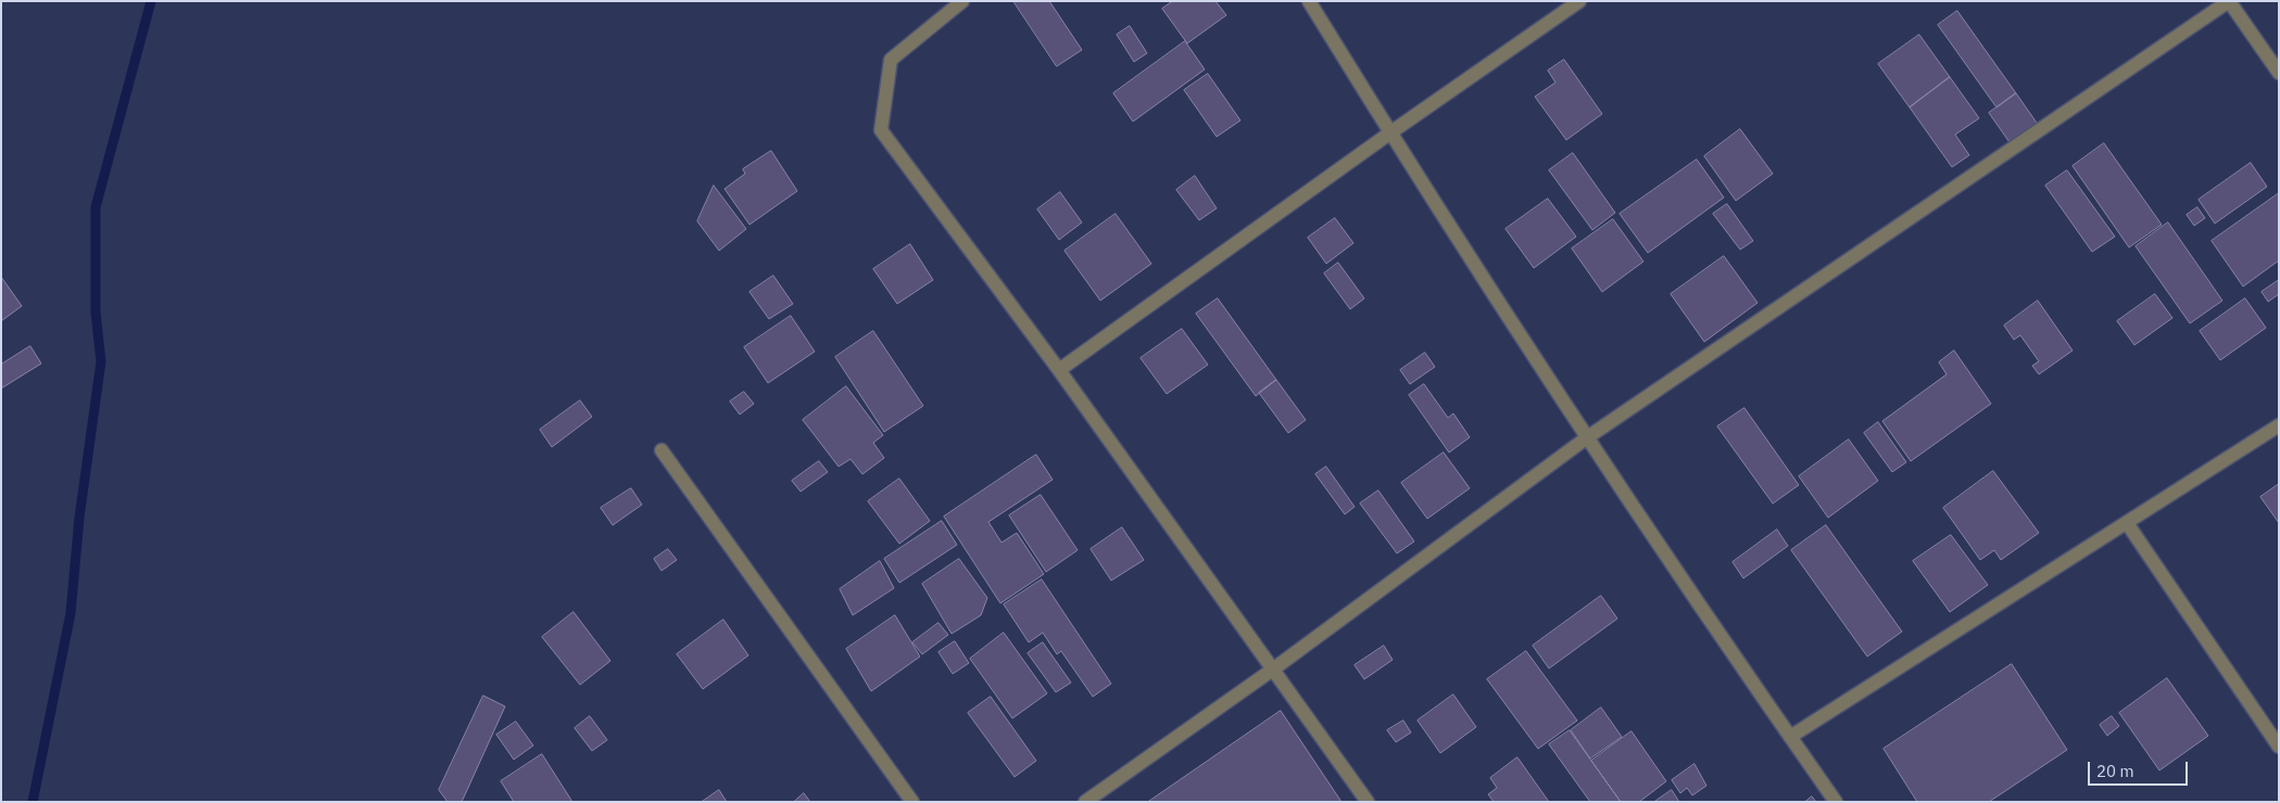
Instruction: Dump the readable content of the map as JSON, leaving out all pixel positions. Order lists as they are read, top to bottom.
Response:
{
  "scale_bar": "20 m"
}
